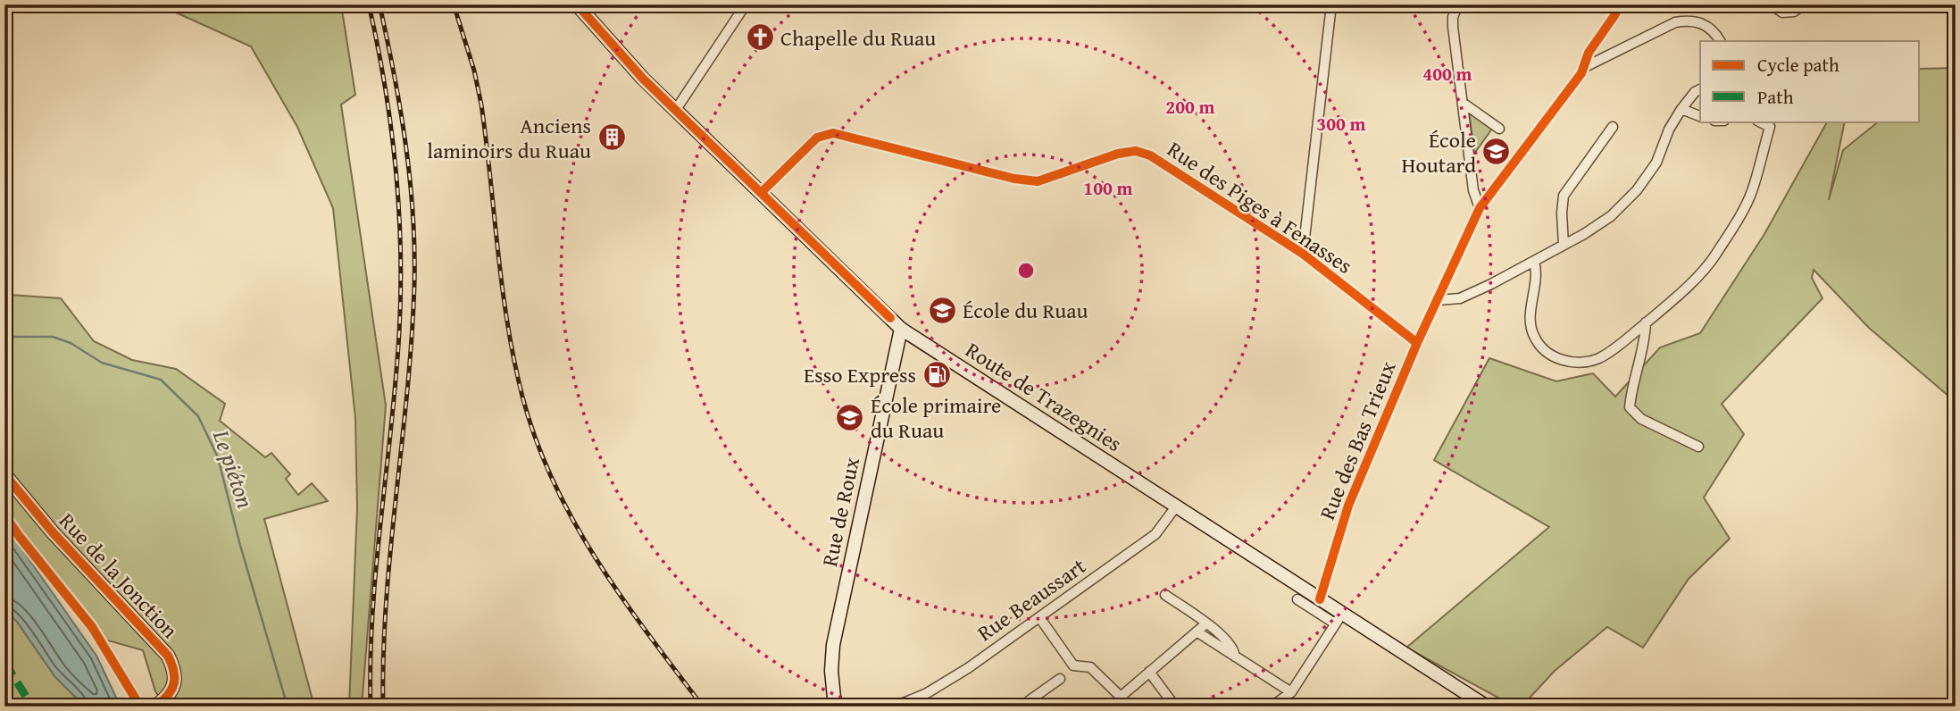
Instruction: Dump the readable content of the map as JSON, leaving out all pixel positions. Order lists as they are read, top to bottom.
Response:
{
  "streets": {
    "main road": ["Route de Trazegnies", "Rue de Roux", "Rue de la Jonction"],
    "street": ["Rue des Piges à Fenasses", "Rue des Bas Trieux", "Rue Beaussart"]
  },
  "crossings": [
    ["Rue des Piges à Fenasses", "Route de Trazegnies"],
    ["Rue des Piges à Fenasses", "Rue des Bas Trieux"],
    ["Route de Trazegnies", "Rue des Bas Trieux"],
    ["Route de Trazegnies", "Rue de Roux"],
    ["Route de Trazegnies", "Rue Beaussart"]
  ],
  "water": ["Le piéton"],
  "places": {
    "church": ["Chapelle du Ruau"],
    "building": ["Anciens laminoirs du Ruau"],
    "school or university": ["École Houtard", "École du Ruau", "École primaire du Ruau"],
    "fuel station": ["Esso Express"]
  },
  "legend": ["Cycle path", "Path"],
  "rings": [
    "400 m",
    "200 m",
    "300 m",
    "100 m"
  ]
}
